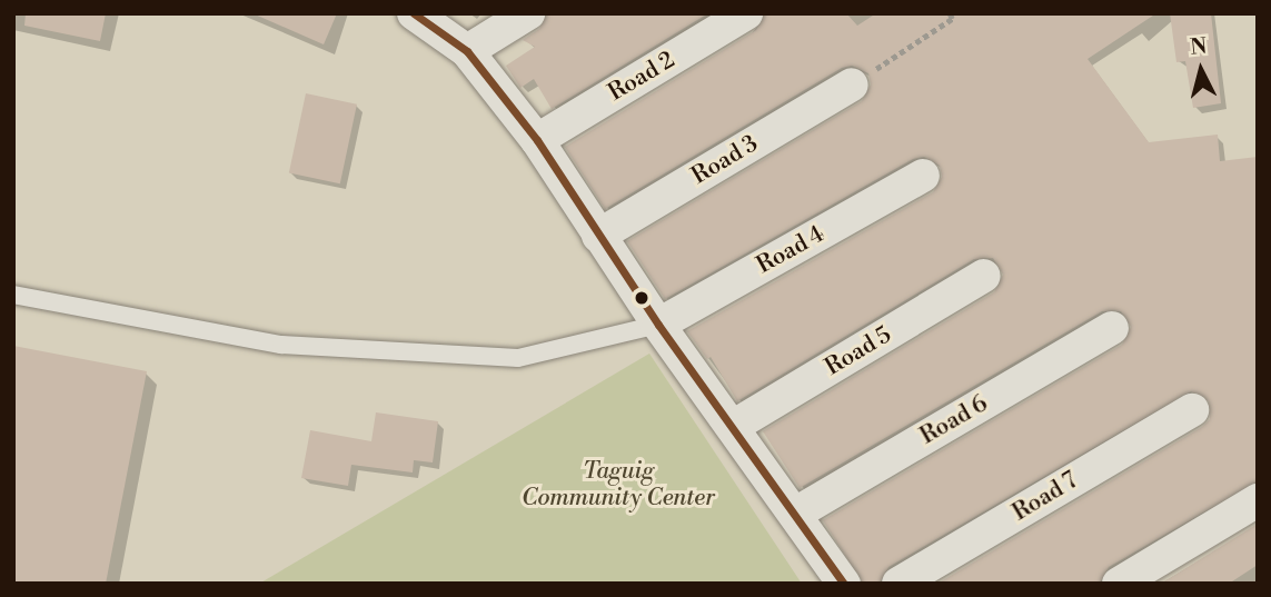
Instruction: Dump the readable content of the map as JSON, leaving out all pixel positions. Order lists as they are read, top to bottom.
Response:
{
  "streets": {
    "street": [
      "Road 2",
      "Road 3",
      "Road 4",
      "Road 5",
      "Road 6",
      "Road 7"
    ]
  },
  "parks": ["Taguig Community Center"],
  "north": "top"
}
